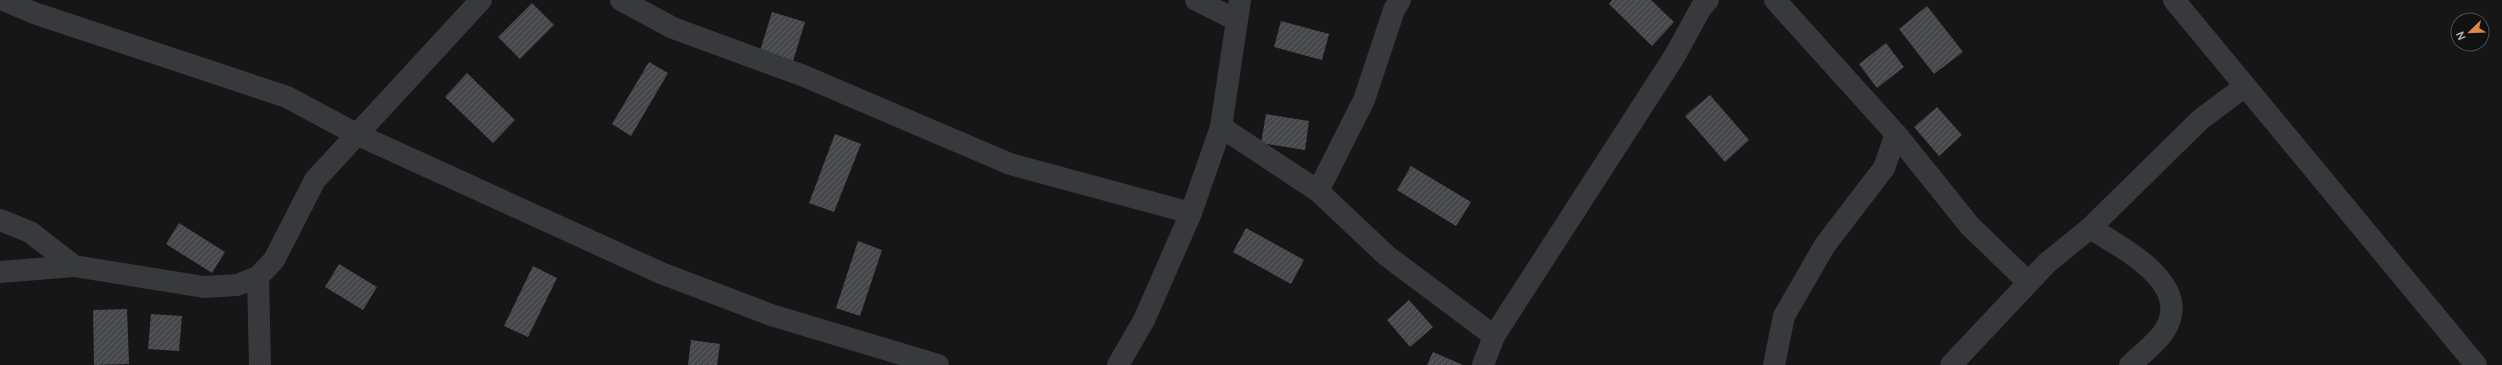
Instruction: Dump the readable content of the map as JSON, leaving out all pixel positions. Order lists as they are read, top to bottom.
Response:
{
  "north": "bottom left"
}
